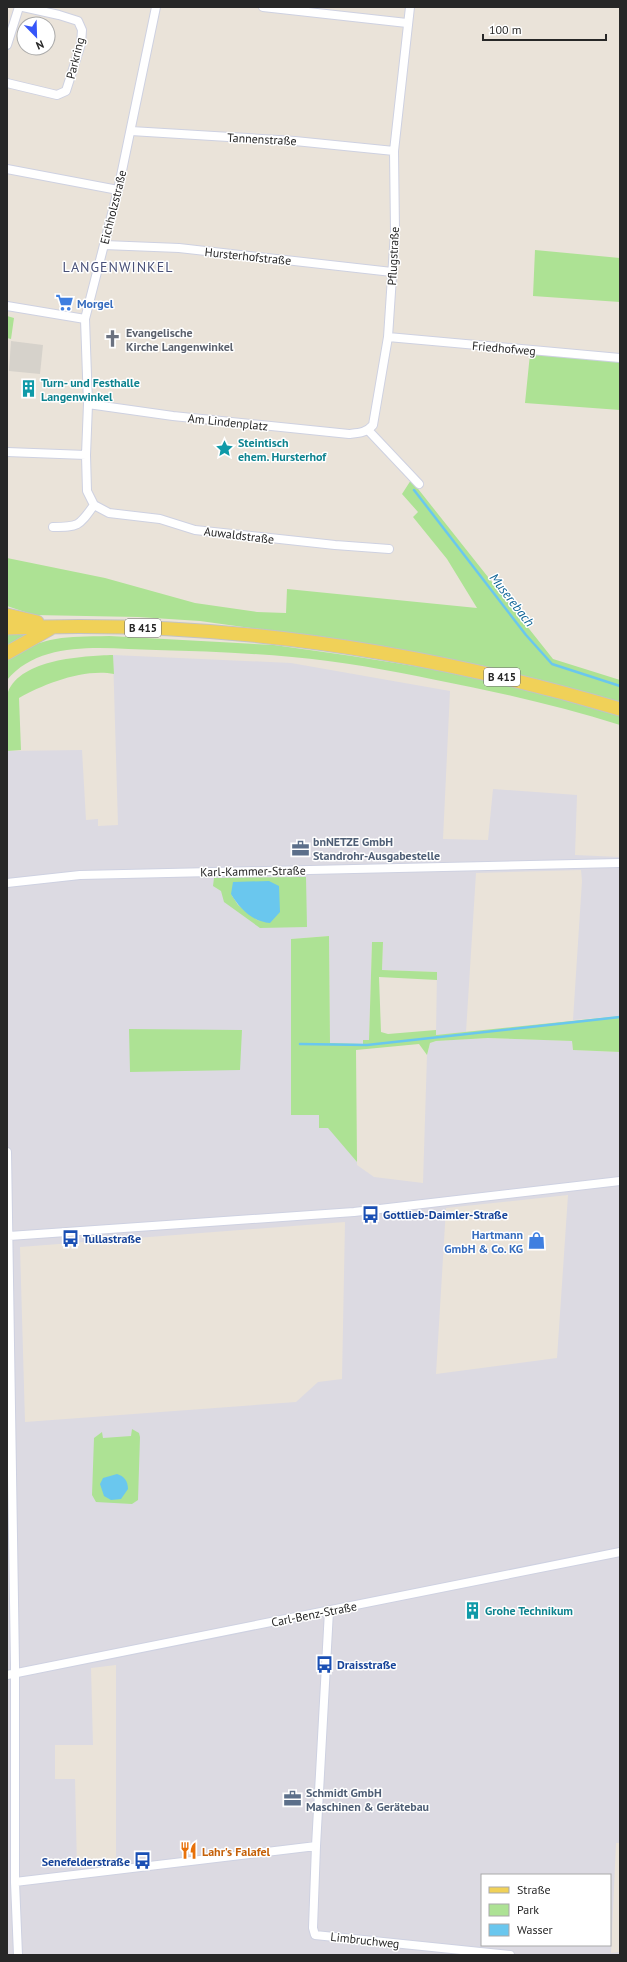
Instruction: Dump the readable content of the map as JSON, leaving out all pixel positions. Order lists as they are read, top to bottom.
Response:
{
  "streets": {
    "main road": ["B 415"],
    "street": [
      "Parkring",
      "Tannenstraße",
      "Eichholzstraße",
      "Hursterhofstraße",
      "Pflugstraße",
      "Friedhofweg",
      "Am Lindenplatz",
      "Auwaldstraße",
      "Karl-Kammer-Straße",
      "Carl-Benz-Straße",
      "Limbruchweg"
    ]
  },
  "crossings": [
    ["Tannenstraße", "Eichholzstraße"],
    ["Tannenstraße", "Pflugstraße"],
    ["Eichholzstraße", "Hursterhofstraße"],
    ["Eichholzstraße", "Am Lindenplatz"],
    ["Hursterhofstraße", "Pflugstraße"],
    ["Pflugstraße", "Friedhofweg"],
    ["Pflugstraße", "Am Lindenplatz"]
  ],
  "districts": ["LANGENWINKEL"],
  "water": ["Muserebach"],
  "places": {
    "supermarket": ["Morgel"],
    "church": ["Evangelische Kirche Langenwinkel"],
    "building": ["Turn- und Festhalle Langenwinkel", "Grohe Technikum"],
    "place": ["Steintisch ehem. Hursterhof"],
    "office": ["bnNETZE GmbH Standrohr-Ausgabestelle", "Schmidt GmbH Maschinen & Gerätebau"],
    "bus stop": [
      "Gottlieb-Daimler-Straße",
      "Tullastraße",
      "Draisstraße",
      "Senefelderstraße"
    ],
    "shop": ["Hartmann GmbH & Co. KG"],
    "restaurant": ["Lahr's Falafel"]
  },
  "legend": ["Straße", "Park", "Wasser"],
  "scale_bar": "100 m",
  "north": "bottom right"
}
